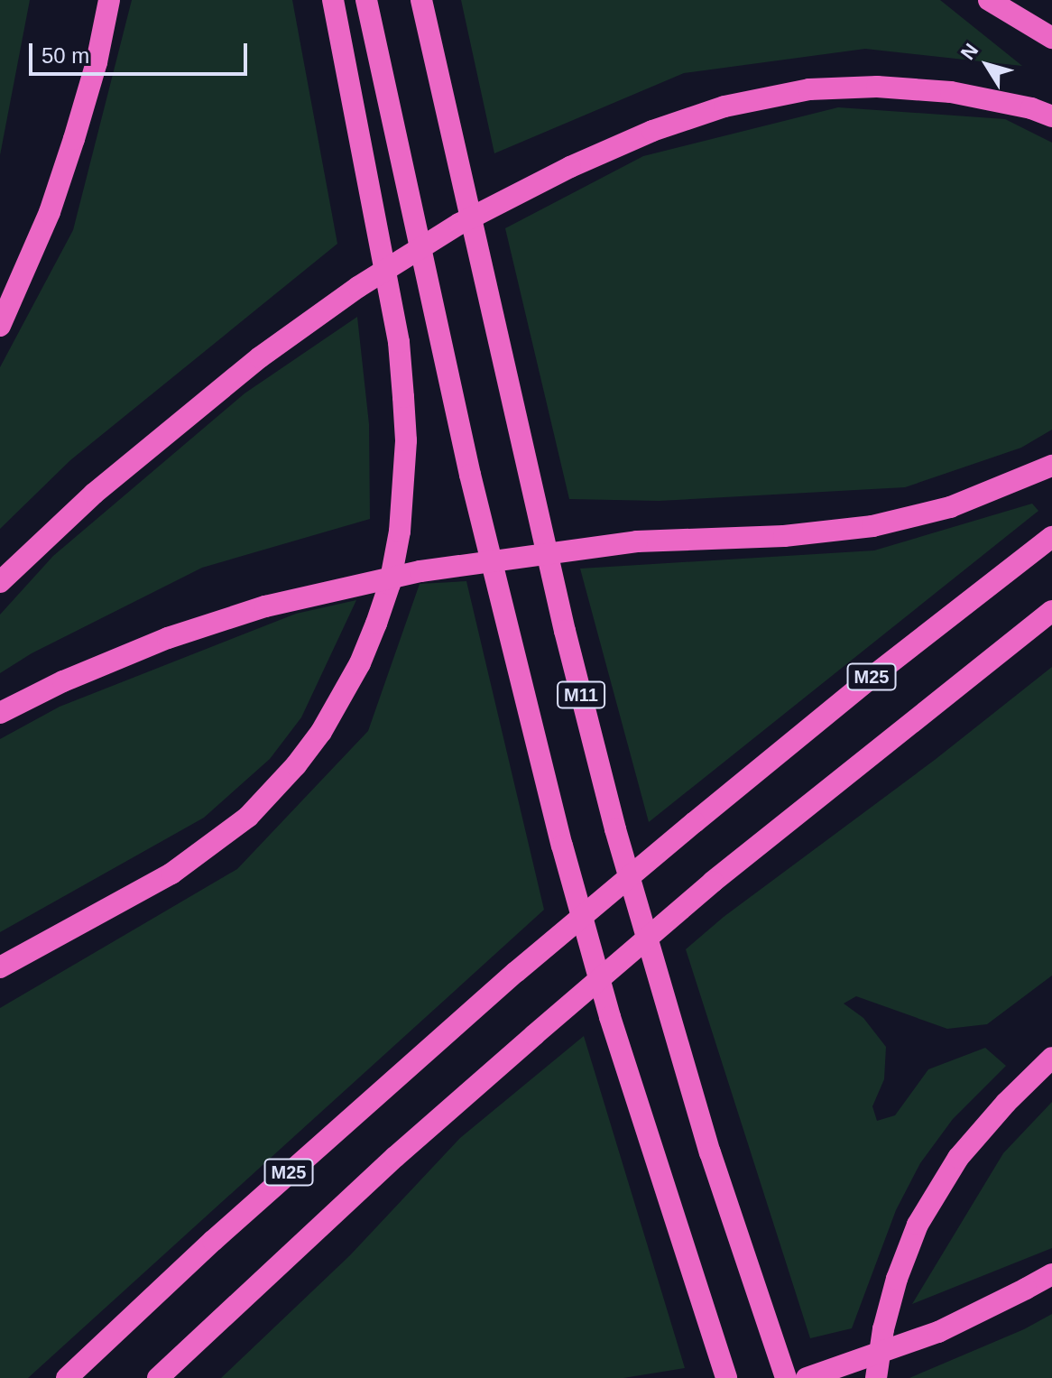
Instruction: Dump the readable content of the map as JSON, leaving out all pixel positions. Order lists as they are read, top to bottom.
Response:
{
  "streets": {
    "highway": ["M25", "M11"]
  },
  "scale_bar": "50 m",
  "north": "top left"
}
